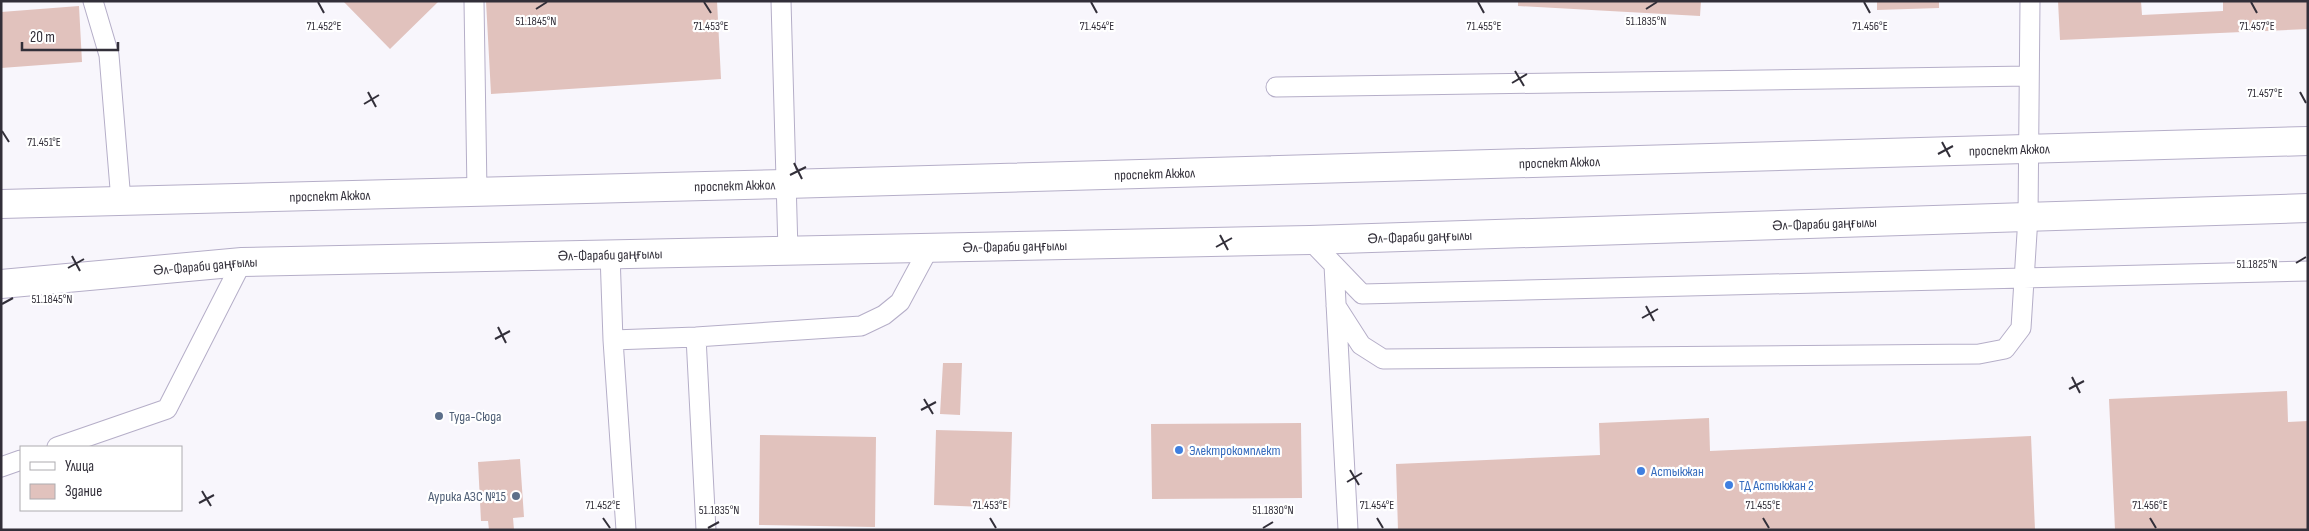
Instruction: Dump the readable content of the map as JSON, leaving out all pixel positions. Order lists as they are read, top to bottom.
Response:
{
  "streets": {
    "main road": ["проспект Акжол", "Әл-Фараби даңғылы"]
  },
  "places": [
    "Туда-Сюда",
    "Электрокомплект",
    "Астыкжан",
    "ТД Астыкжан 2",
    "Аурика АЗС №15"
  ],
  "legend": ["Улица", "Здание"],
  "scale_bar": "20 m",
  "coordinates": [
    "51.1845°N",
    "51.1835°N",
    "71.452°E",
    "71.453°E",
    "71.454°E",
    "71.455°E",
    "71.456°E",
    "71.457°E",
    "71.451°E",
    "51.1825°N",
    "51.1830°N"
  ]
}
